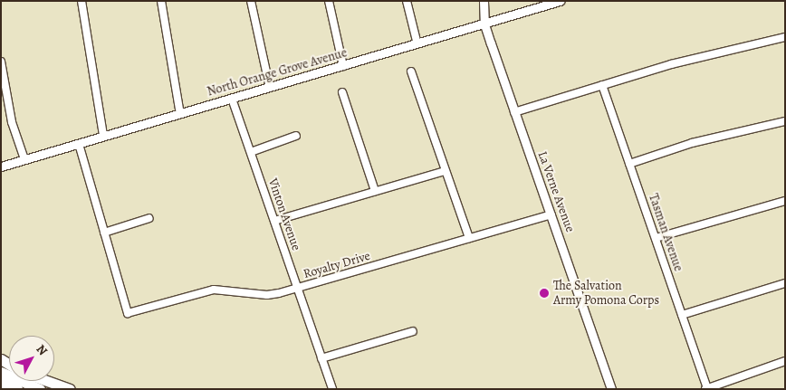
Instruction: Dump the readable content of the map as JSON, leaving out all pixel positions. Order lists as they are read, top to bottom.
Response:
{
  "streets": {
    "main road": ["North Orange Grove Avenue", "La Verne Avenue"],
    "street": ["Vinton Avenue", "Tasman Avenue", "Royalty Drive"]
  },
  "crossings": [
    ["North Orange Grove Avenue", "La Verne Avenue"],
    ["North Orange Grove Avenue", "Vinton Avenue"],
    ["La Verne Avenue", "Royalty Drive"],
    ["Vinton Avenue", "Royalty Drive"]
  ],
  "places": ["The Salvation Army Pomona Corps"],
  "north": "top right"
}
